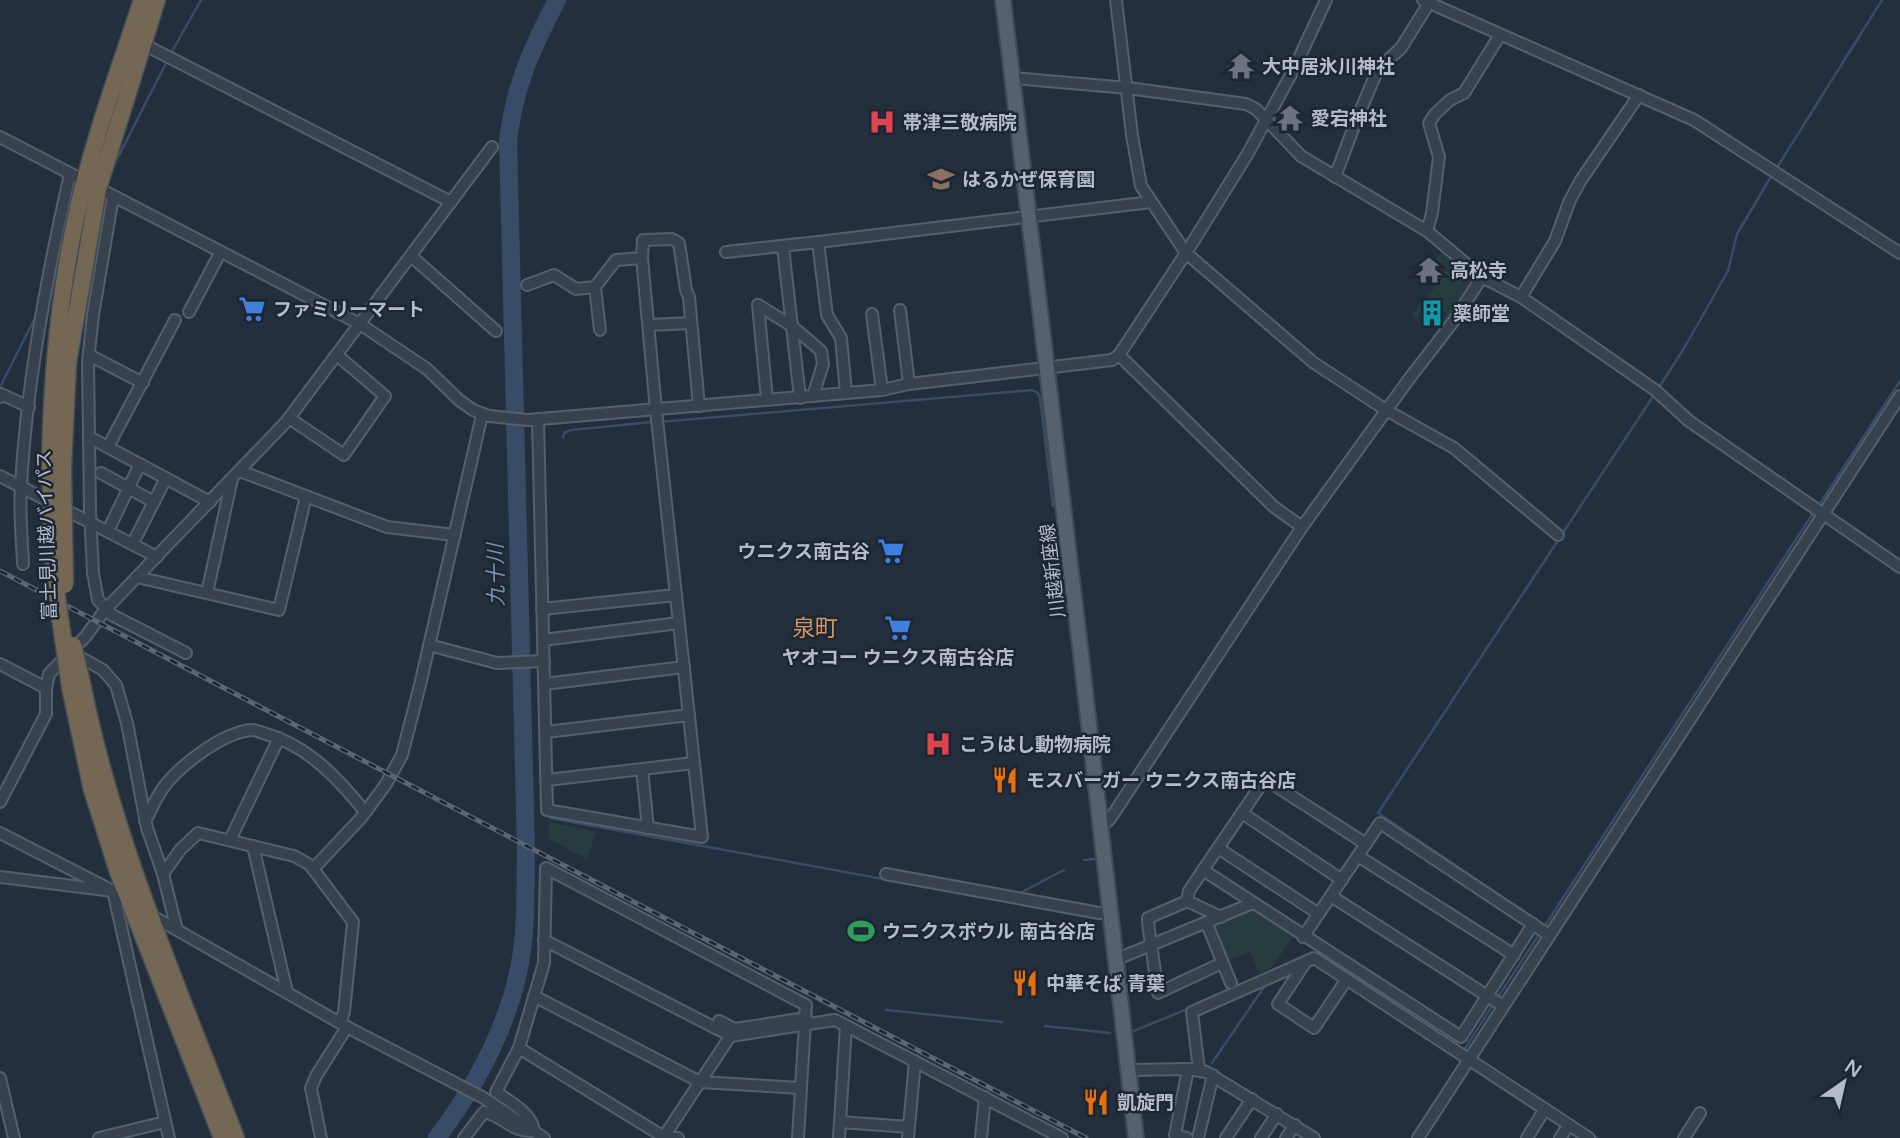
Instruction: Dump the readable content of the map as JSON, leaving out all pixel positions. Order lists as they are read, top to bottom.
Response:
{
  "streets": {
    "highway": ["富士見川越バイパス"],
    "main road": ["川越新座線"]
  },
  "districts": ["泉町"],
  "water": ["九十川"],
  "places": {
    "temple": ["大中居氷川神社", "愛宕神社", "高松寺"],
    "hospital": ["帯津三敬病院", "こうはし動物病院"],
    "school or university": ["はるかぜ保育園"],
    "supermarket": ["ファミリーマート", "ウニクス南古谷", "ヤオコー ウニクス南古谷店"],
    "building": ["薬師堂"],
    "restaurant": ["モスバーガー ウニクス南古谷店", "中華そば 青葉", "凱旋門"],
    "sports": ["ウニクスボウル 南古谷店"]
  },
  "north": "top right"
}
